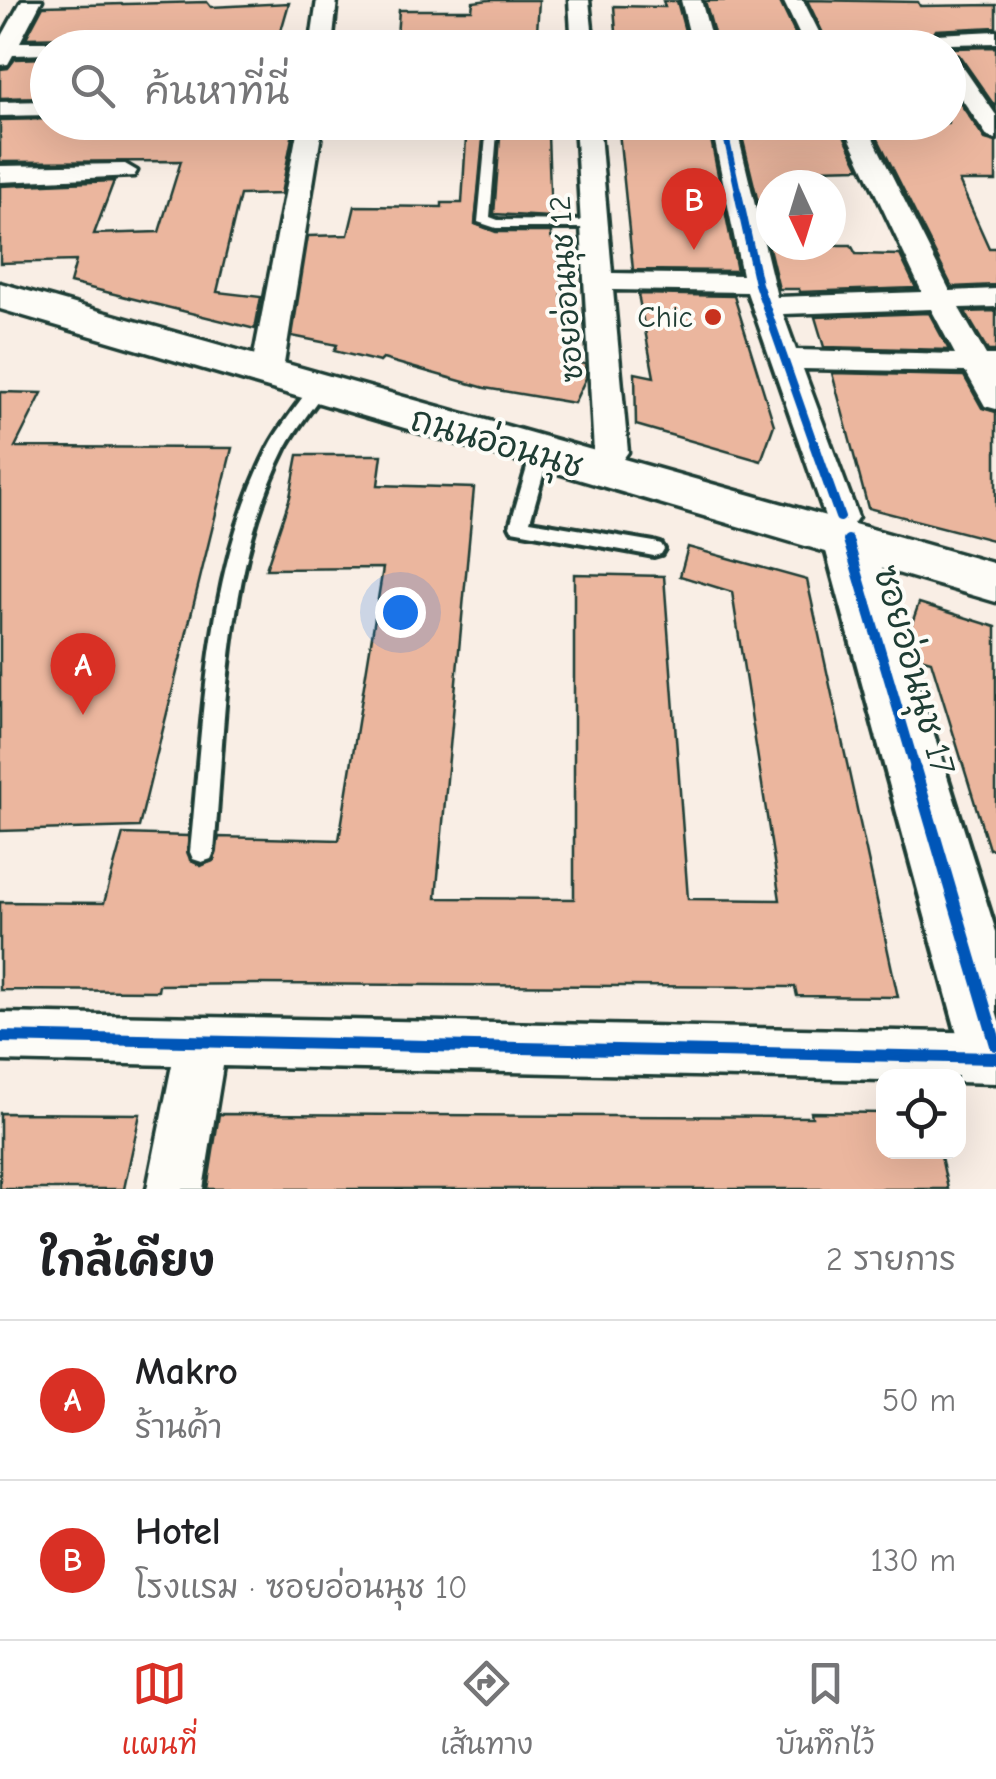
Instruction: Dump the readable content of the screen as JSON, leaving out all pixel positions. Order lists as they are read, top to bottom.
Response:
{
  "streets": {
    "main road": ["ถนนอ่อนนุช"],
    "street": ["ซอยอ่อนนุช 12", "ซอยอ่อนนุช 17"]
  },
  "crossings": [
    ["ซอยอ่อนนุช 12", "ถนนอ่อนนุช"],
    ["ถนนอ่อนนุช", "ซอยอ่อนนุช 17"]
  ],
  "places": ["Chic"],
  "north": "bottom",
  "page": {
    "search": "ค้นหาที่นี่",
    "pins": ["B", "A"],
    "heading": ["ใกล้เคียง", "2 รายการ"],
    "list": [
      {
        "mark": "A",
        "name": "Makro",
        "note": "ร้านค้า",
        "value": "50 m"
      },
      {
        "mark": "B",
        "name": "Hotel",
        "note": "โรงแรม · ซอยอ่อนนุช 10",
        "value": "130 m"
      }
    ],
    "nav": ["แผนที่", "เส้นทาง", "บันทึกไว้"]
  }
}
